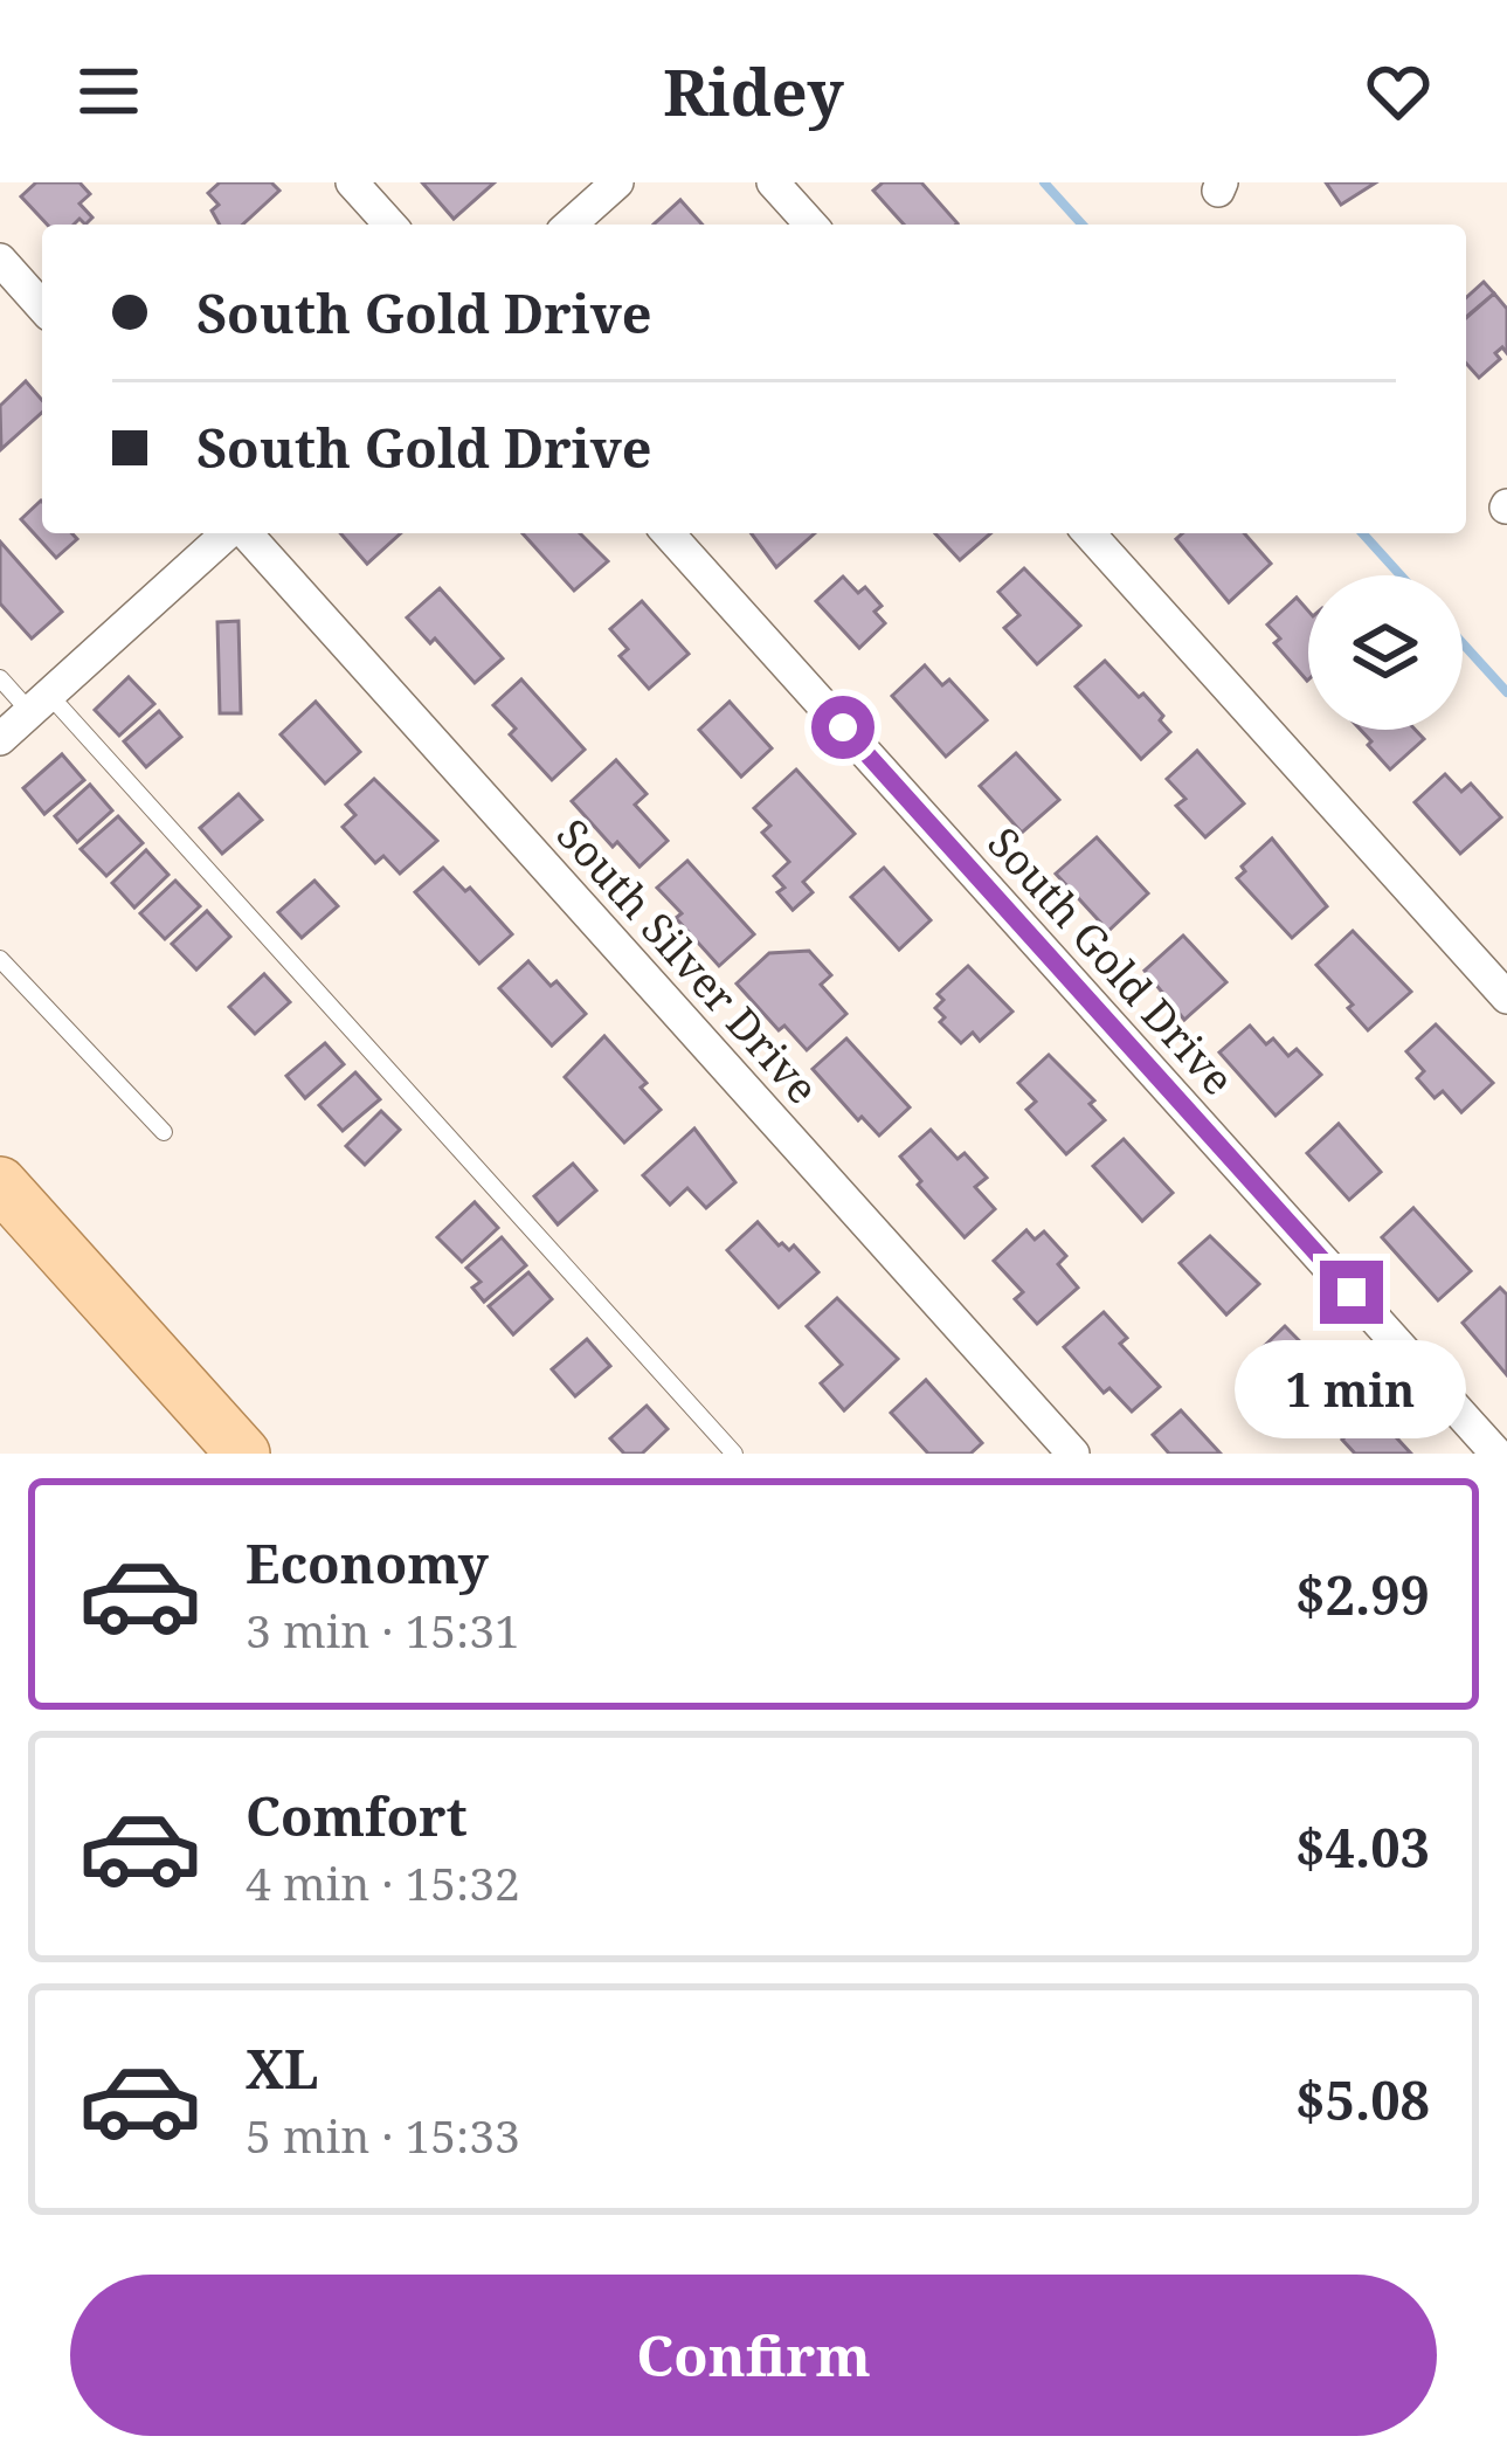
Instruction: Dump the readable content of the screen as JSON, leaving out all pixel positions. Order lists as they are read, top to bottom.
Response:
{
  "streets": {
    "street": ["South Silver Drive", "South Gold Drive"]
  },
  "page": {
    "header": "Ridey",
    "banner": ["South Gold Drive", "South Gold Drive"],
    "bubble": "1 min",
    "list": [
      {
        "name": "Economy",
        "note": "3 min · 15:31",
        "value": "$2.99"
      },
      {
        "name": "Comfort",
        "note": "4 min · 15:32",
        "value": "$4.03"
      },
      {
        "name": "XL",
        "note": "5 min · 15:33",
        "value": "$5.08"
      }
    ],
    "buttons": "Confirm"
  }
}
